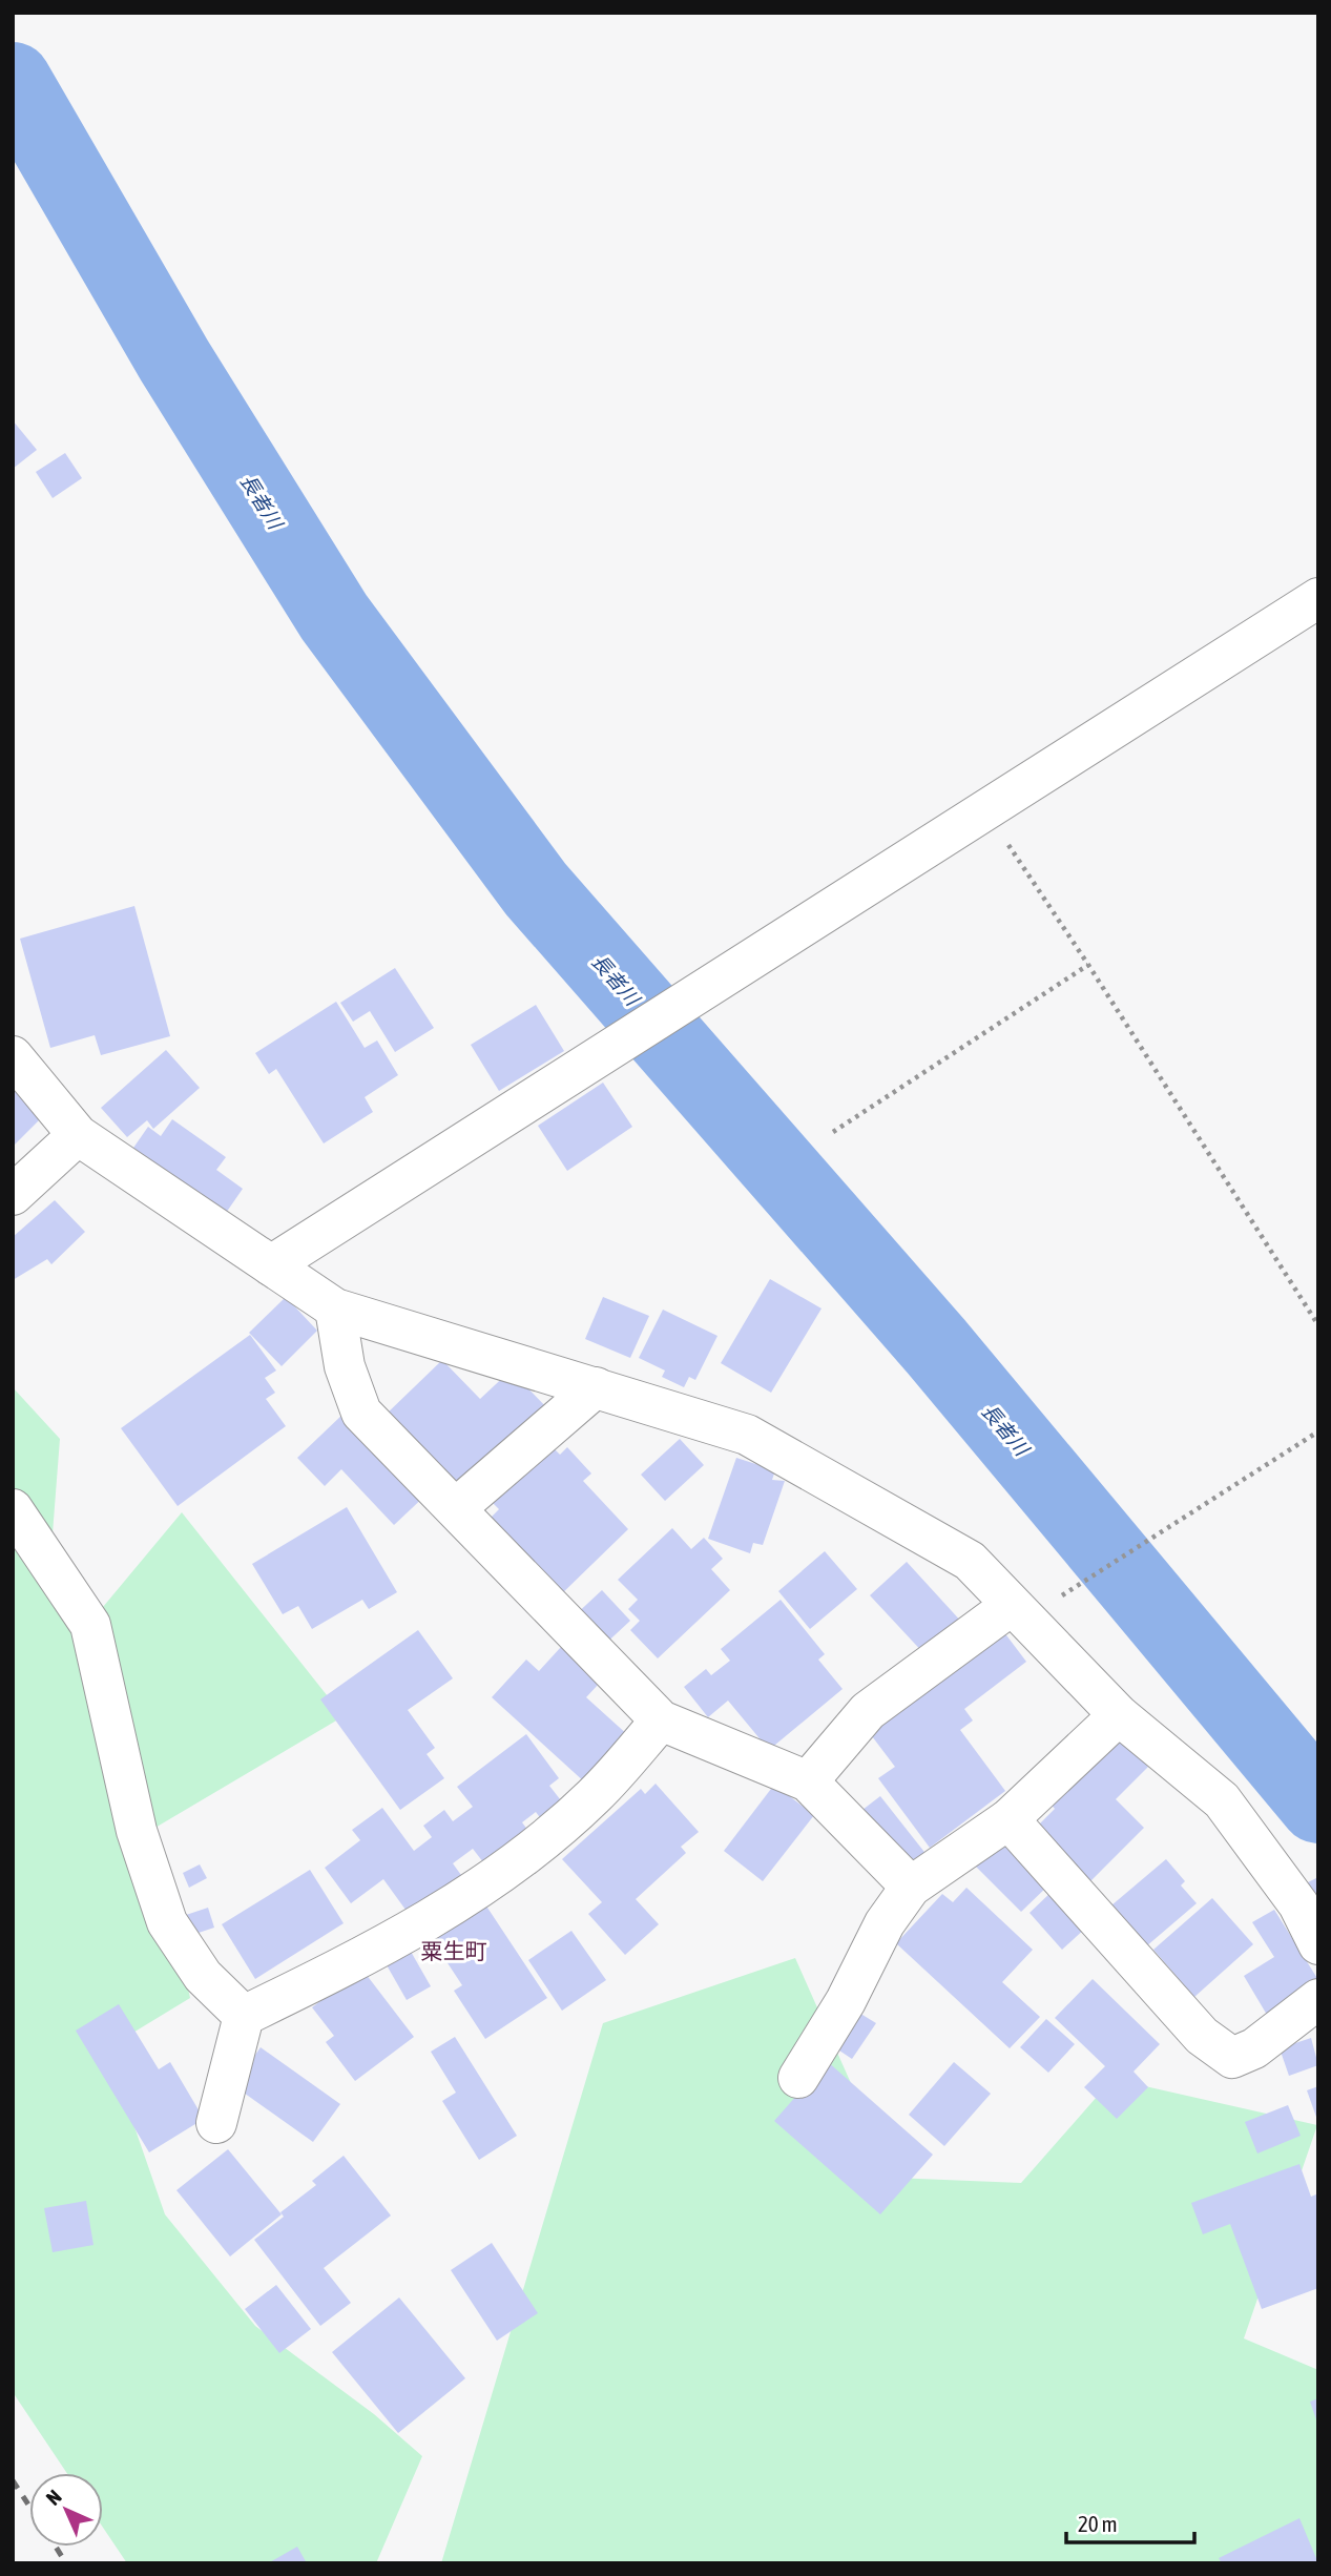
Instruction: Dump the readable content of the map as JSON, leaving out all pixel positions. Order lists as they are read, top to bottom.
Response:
{
  "districts": ["粟生町"],
  "water": ["長者川"],
  "scale_bar": "20 m",
  "north": "top left"
}
